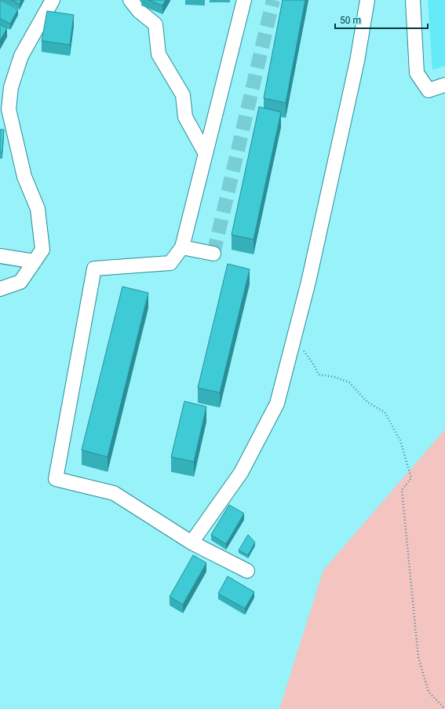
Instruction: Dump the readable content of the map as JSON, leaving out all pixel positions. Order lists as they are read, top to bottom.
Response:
{
  "scale_bar": "50 m"
}
